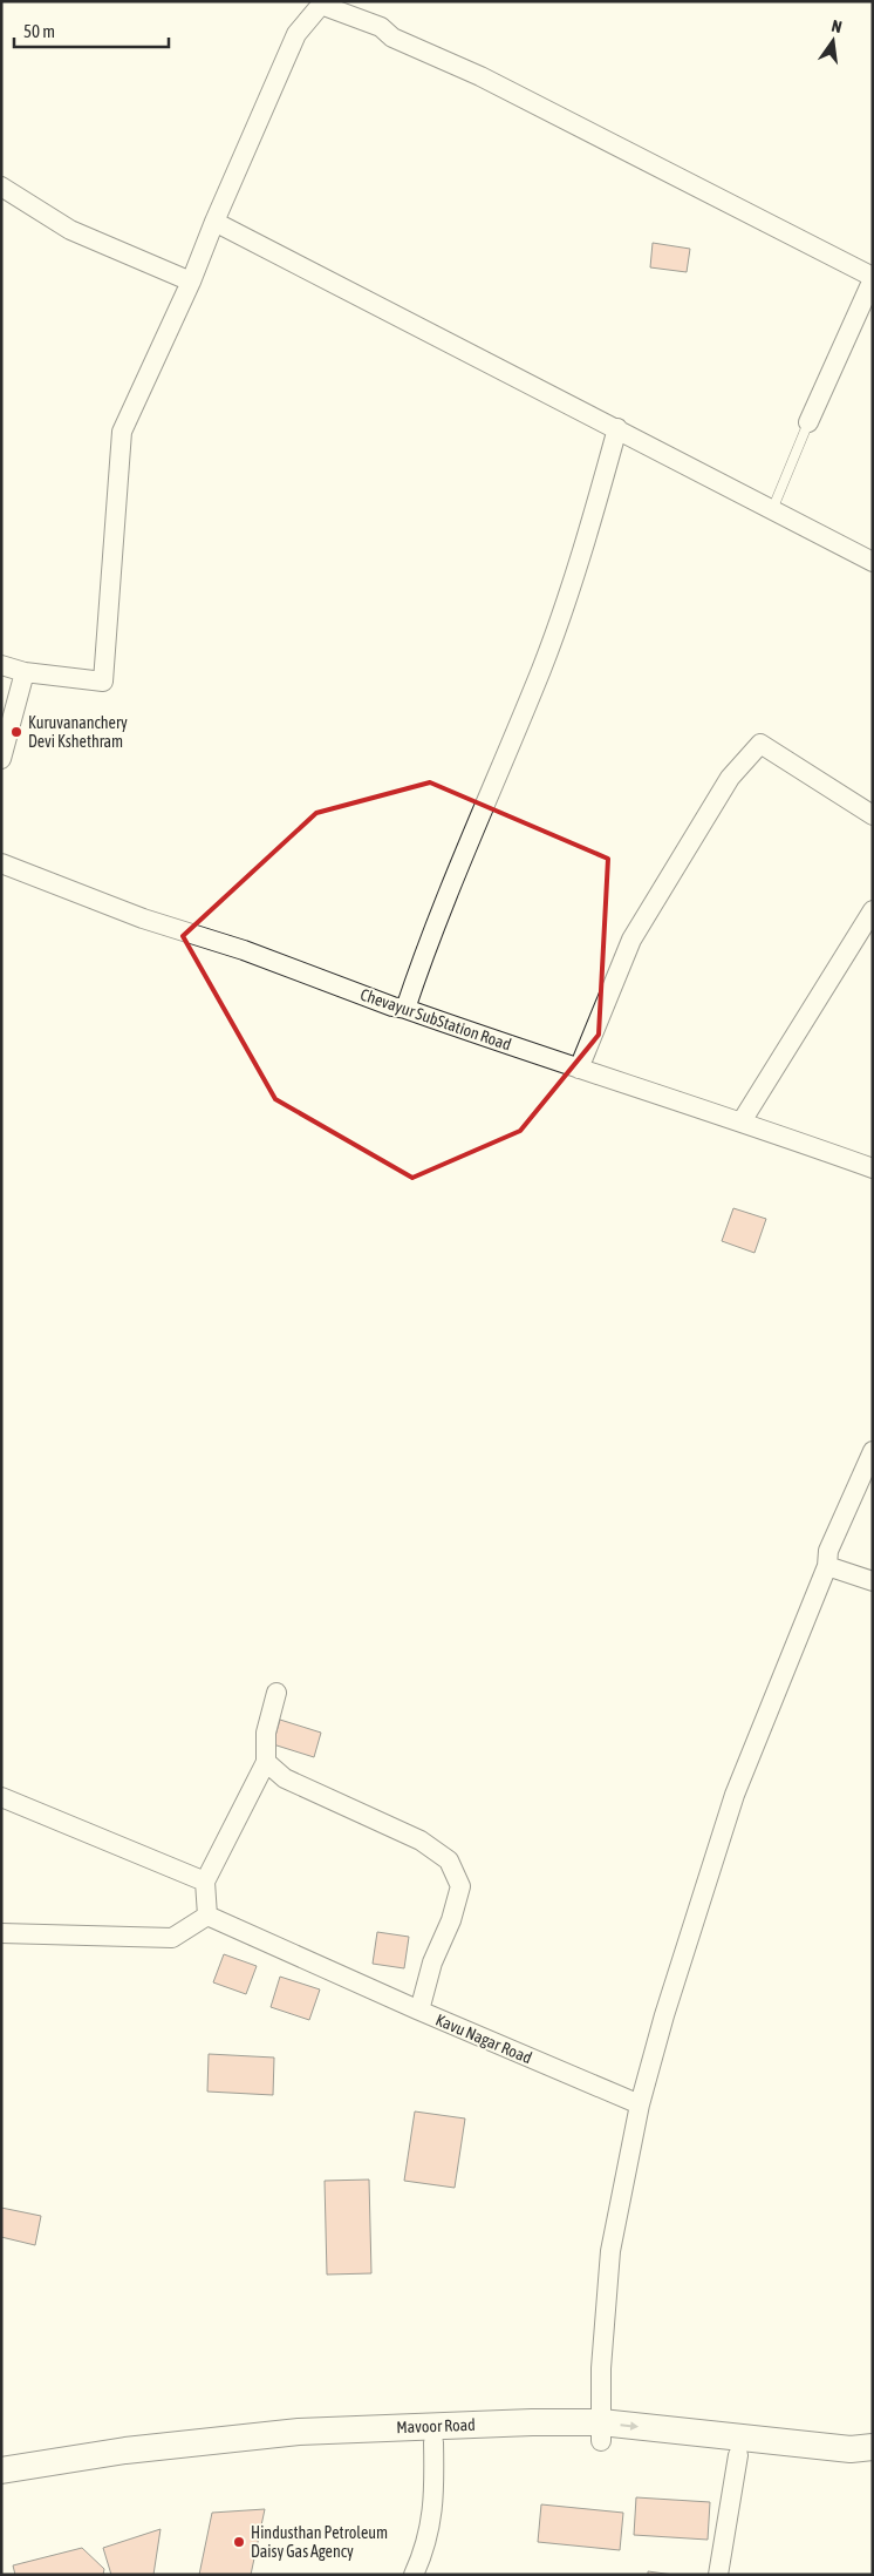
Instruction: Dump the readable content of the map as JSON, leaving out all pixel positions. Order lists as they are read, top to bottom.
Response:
{
  "streets": {
    "main road": ["Mavoor Road"],
    "street": ["Chevayur SubStation Road", "Kavu Nagar Road"]
  },
  "places": ["Kuruvananchery Devi Kshethram", "Hindusthan Petroleum Daisy Gas Agency"],
  "scale_bar": "50 m",
  "north": "top"
}
